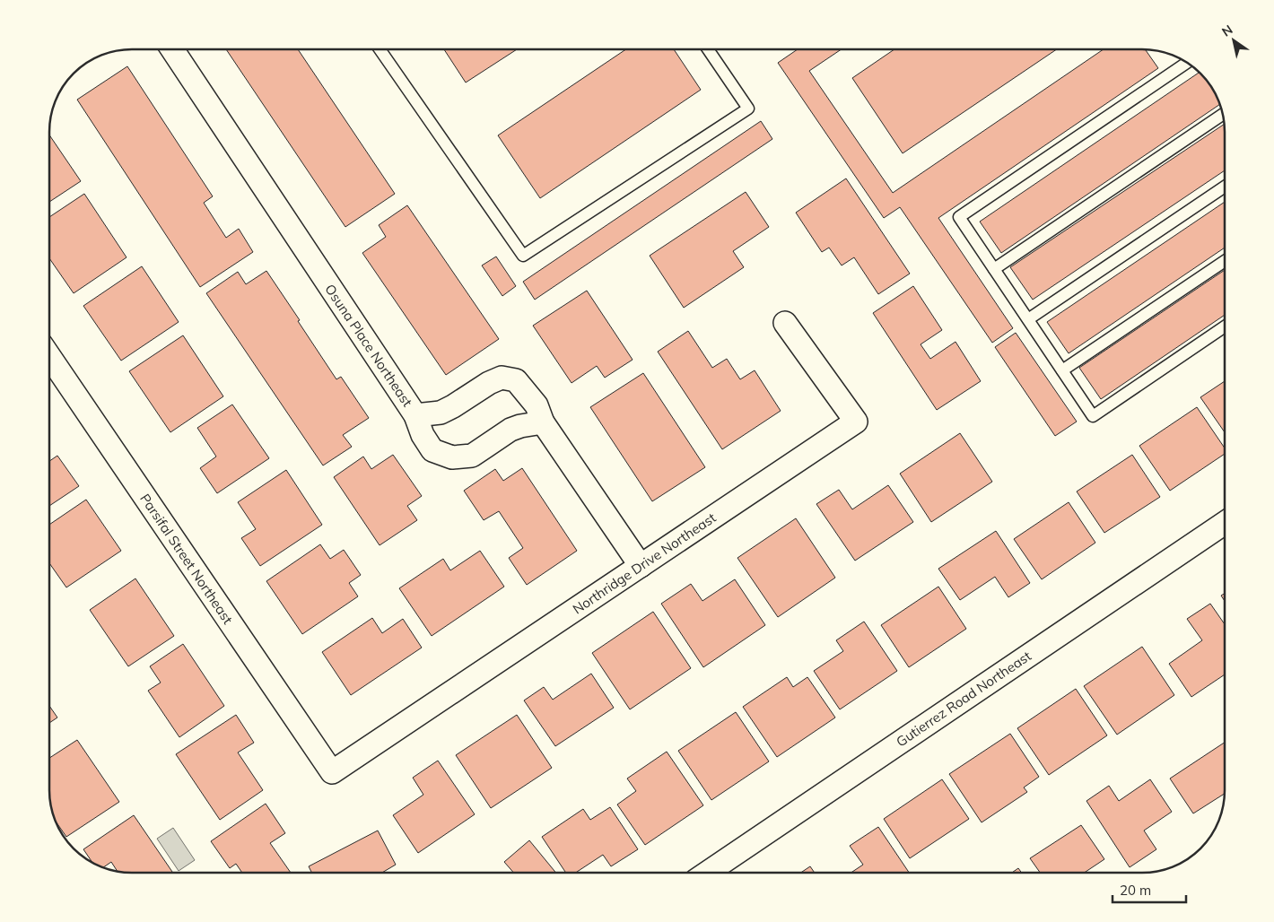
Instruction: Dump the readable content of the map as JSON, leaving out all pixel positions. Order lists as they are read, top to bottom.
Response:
{
  "streets": {
    "street": [
      "Osuna Place Northeast",
      "Parsifal Street Northeast",
      "Northridge Drive Northeast",
      "Gutierrez Road Northeast"
    ]
  },
  "crossings": [
    ["Osuna Place Northeast", "Northridge Drive Northeast"],
    ["Parsifal Street Northeast", "Northridge Drive Northeast"]
  ],
  "scale_bar": "20 m",
  "north": "top left"
}
